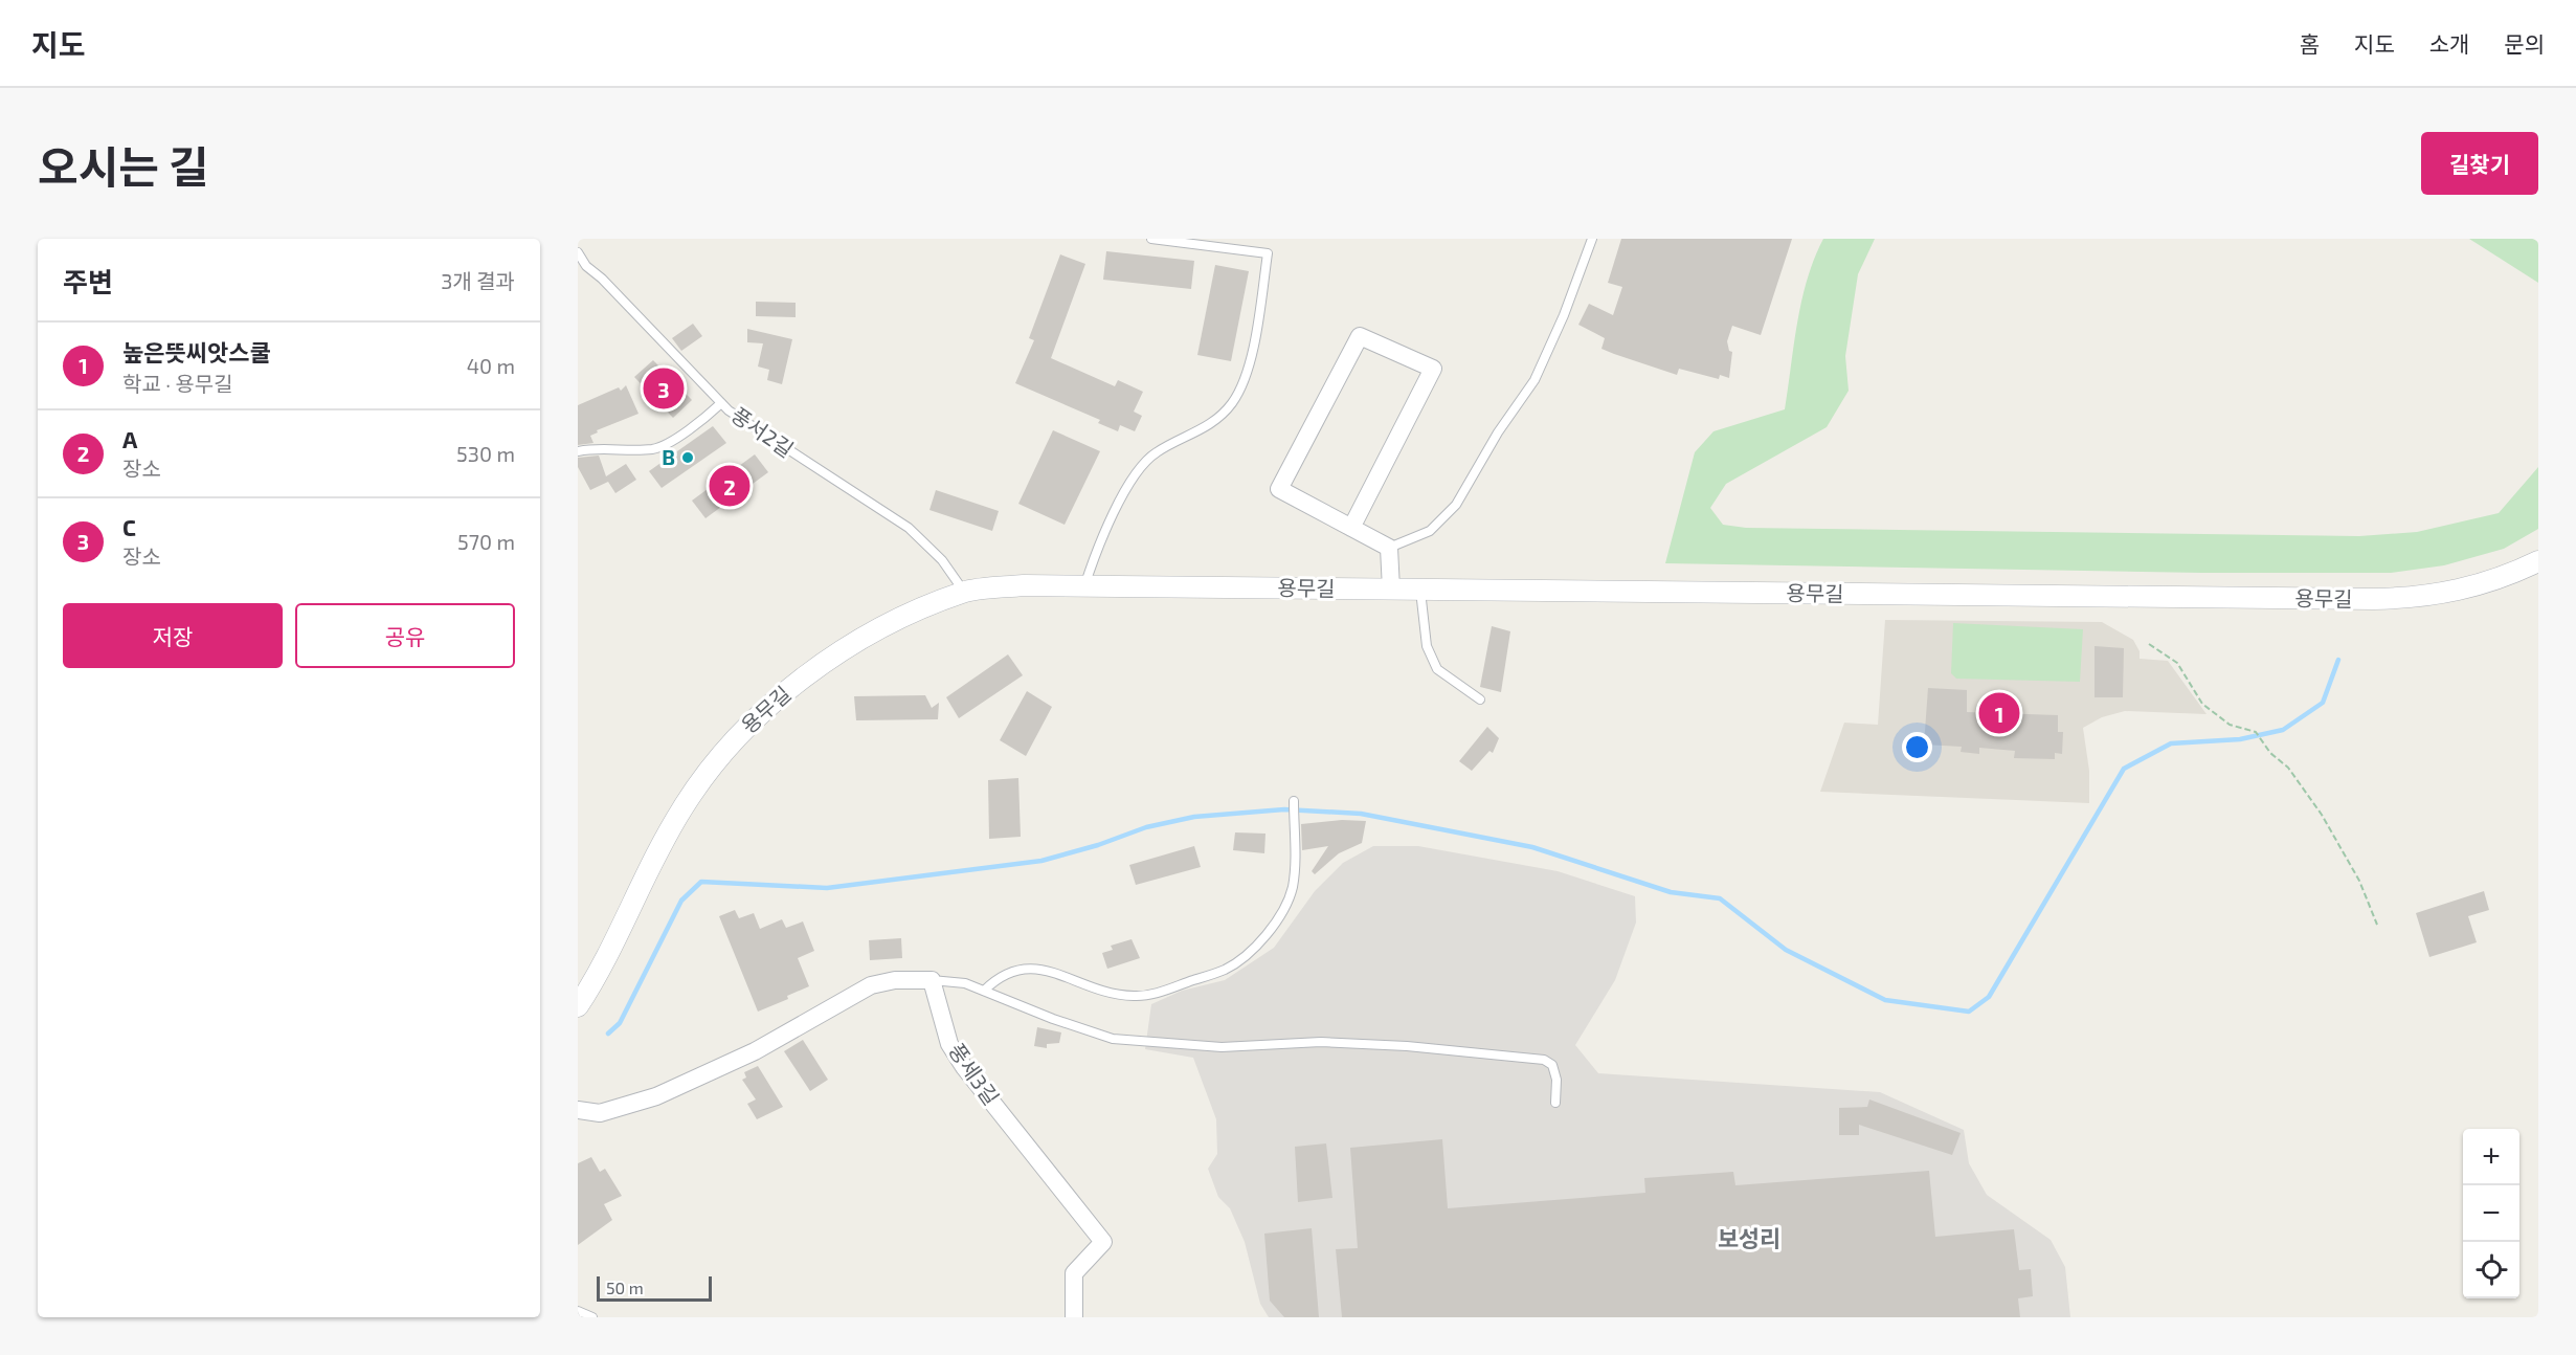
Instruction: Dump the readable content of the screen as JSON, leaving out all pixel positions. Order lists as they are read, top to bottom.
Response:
{
  "streets": {
    "street": ["용무길", "풍세3길"],
    "lane": ["풍서2길"]
  },
  "crossings": [
    ["풍서2길", "용무길"]
  ],
  "districts": ["보성리"],
  "places": ["B"],
  "scale_bar": "50 m",
  "page": {
    "header": "지도",
    "nav": [
      "홈",
      "지도",
      "소개",
      "문의"
    ],
    "title": "오시는 길",
    "buttons": [
      "길찾기",
      ["저장", "공유"]
    ],
    "heading": ["주변", "3개 결과"],
    "list": [
      {
        "mark": "1",
        "name": "높은뜻씨앗스쿨",
        "note": "학교 · 용무길",
        "value": "40 m"
      },
      {
        "mark": "2",
        "name": "A",
        "note": "장소",
        "value": "530 m"
      },
      {
        "mark": "3",
        "name": "C",
        "note": "장소",
        "value": "570 m"
      }
    ],
    "pins": ["3", "2", "1"],
    "map_buttons": ["+", "−"],
    "scale": "50 m"
  }
}
